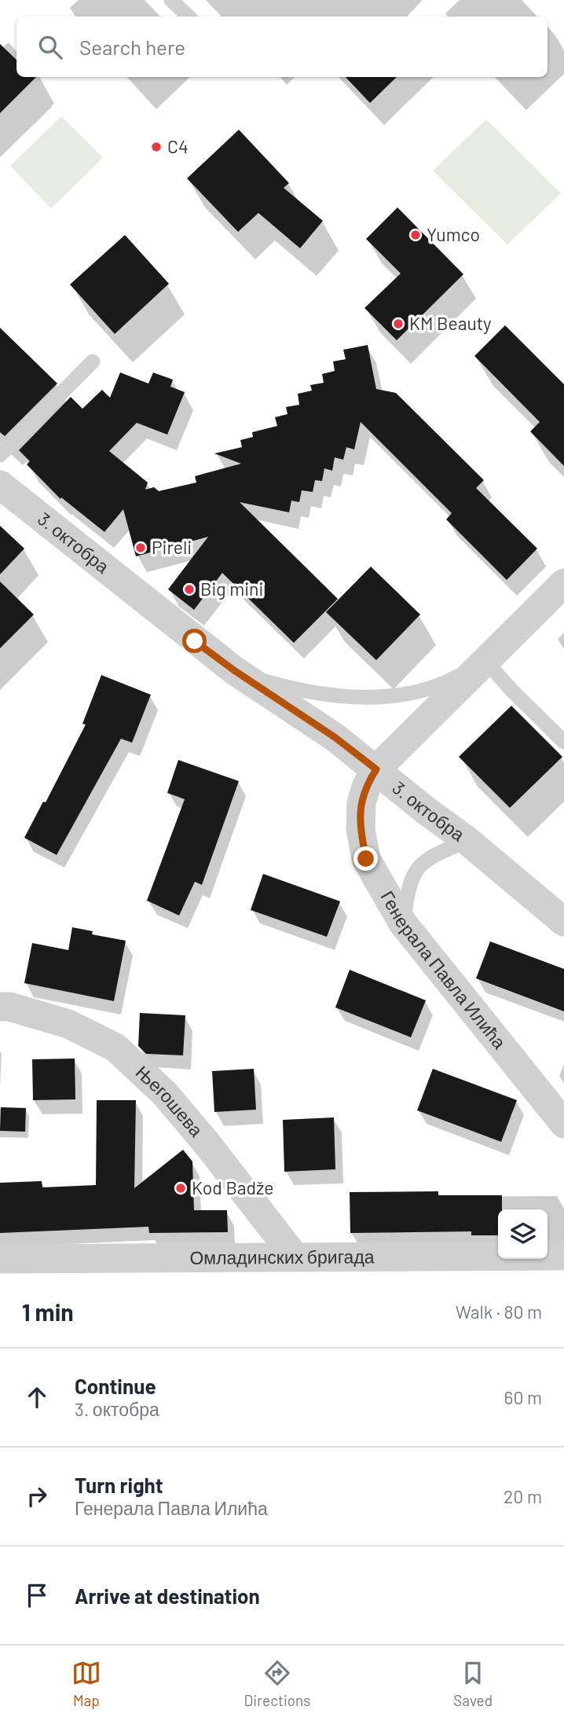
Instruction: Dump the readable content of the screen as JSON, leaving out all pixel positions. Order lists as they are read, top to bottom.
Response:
{
  "streets": {
    "street": [
      "3. октобра",
      "Генерала Павла Илића",
      "Његошева",
      "Омладинских бригада"
    ]
  },
  "crossings": [
    ["3. октобра", "Генерала Павла Илића"],
    ["Његошева", "Омладинских бригада"]
  ],
  "places": [
    "C4",
    "Yumco",
    "KM Beauty",
    "Pireli",
    "Big mini",
    "Kod Badže"
  ],
  "page": {
    "search": "Search here",
    "heading": ["1 min", "Walk · 80 m"],
    "list": [
      ["Continue", "3. октобра", "60 m"],
      ["Turn right", "Генерала Павла Илића", "20 m"],
      "Arrive at destination"
    ],
    "nav": ["Map", "Directions", "Saved"]
  }
}
